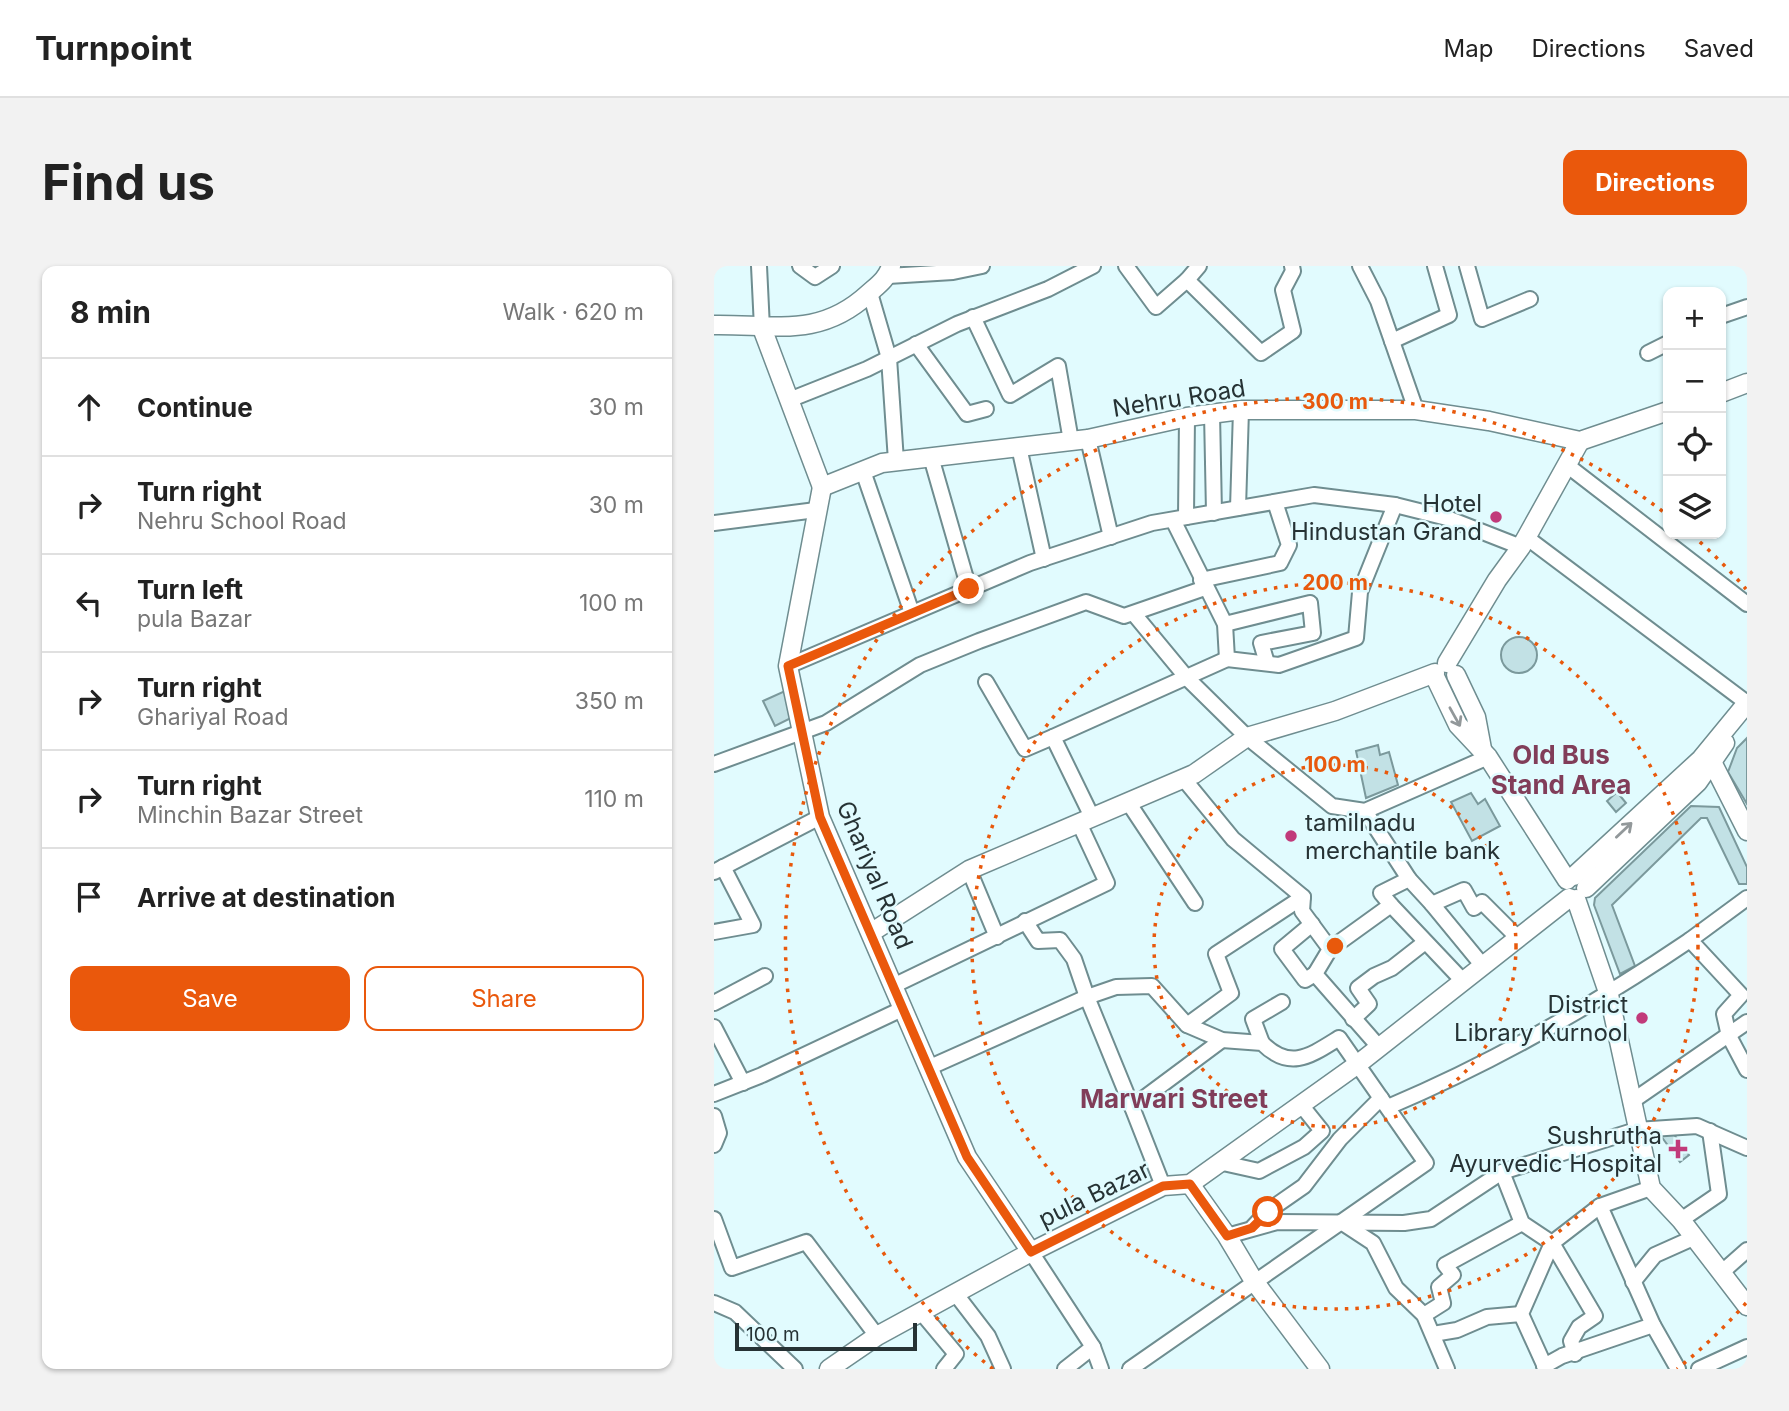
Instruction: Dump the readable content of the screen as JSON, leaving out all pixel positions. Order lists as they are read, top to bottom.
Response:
{
  "streets": {
    "street": ["Nehru Road", "Ghariyal Road", "pula Bazar"]
  },
  "crossings": [
    ["Nehru Road", "Ghariyal Road"],
    ["Ghariyal Road", "pula Bazar"]
  ],
  "districts": ["Old Bus Stand Area", "Marwari Street"],
  "places": {
    "other": ["Hotel Hindustan Grand", "tamilnadu merchantile bank", "District Library Kurnool"],
    "health": ["Sushrutha Ayurvedic Hospital"]
  },
  "scale_bar": "100 m",
  "page": {
    "header": "Turnpoint",
    "nav": ["Map", "Directions", "Saved"],
    "buttons": [
      "Directions",
      ["Save", "Share"]
    ],
    "title": "Find us",
    "heading": ["8 min", "Walk · 620 m"],
    "map_buttons": ["+", "−"],
    "list": [
      ["Continue", "30 m"],
      ["Turn right", "Nehru School Road", "30 m"],
      ["Turn left", "pula Bazar", "100 m"],
      ["Turn right", "Ghariyal Road", "350 m"],
      ["Turn right", "Minchin Bazar Street", "110 m"],
      "Arrive at destination"
    ],
    "scale": "100 m"
  },
  "rings": ["300 m", "200 m", "100 m"]
}
